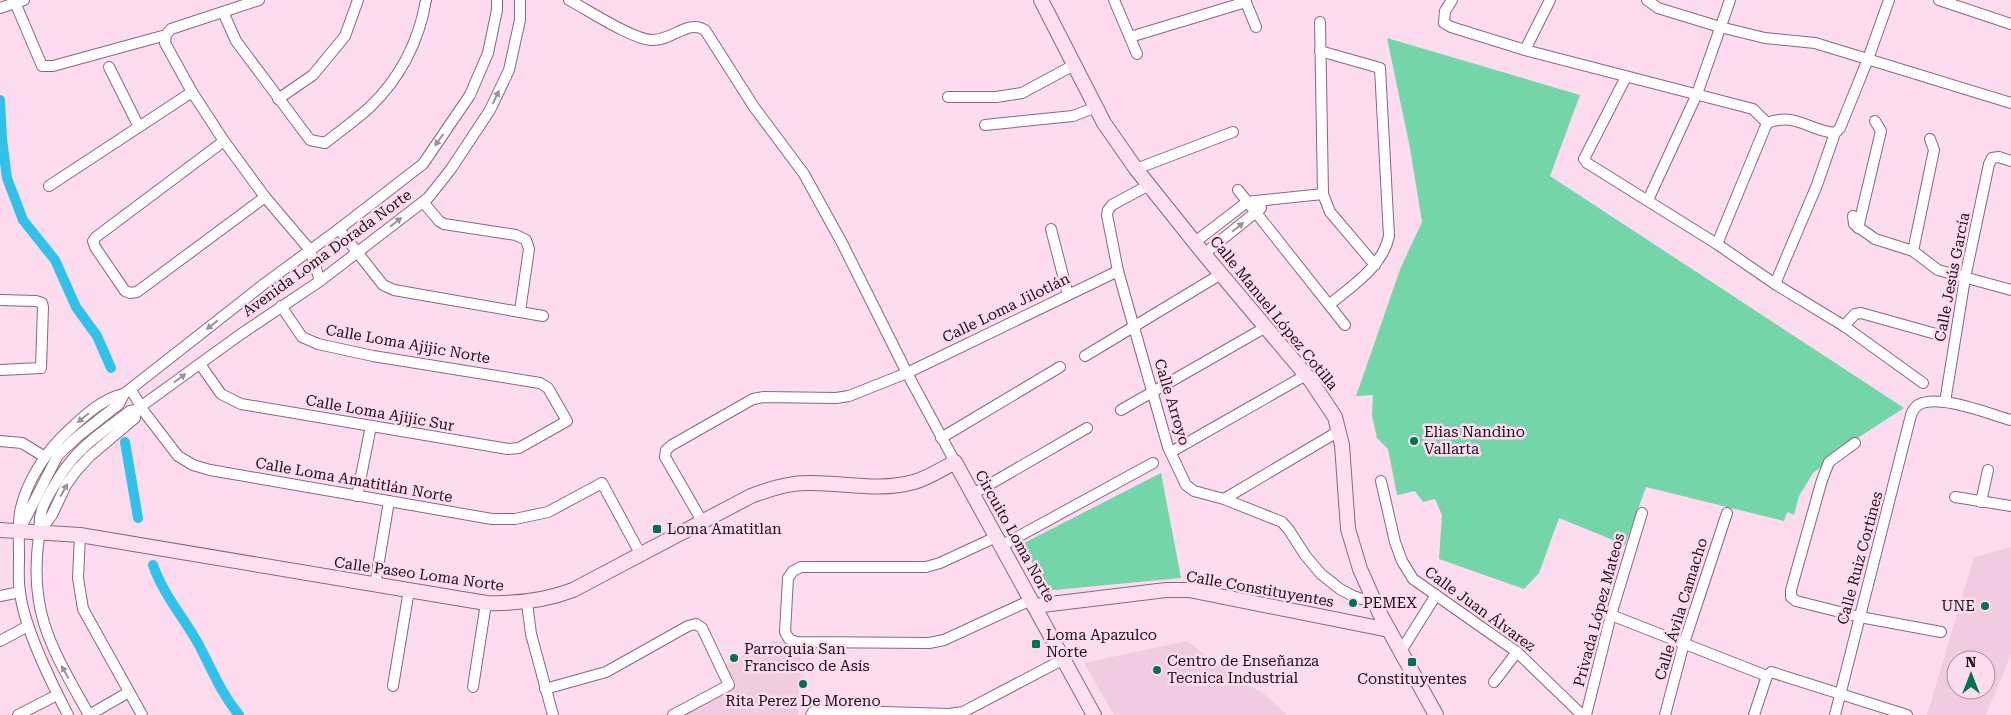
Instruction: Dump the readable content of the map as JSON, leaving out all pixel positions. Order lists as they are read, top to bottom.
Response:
{
  "streets": {
    "street": [
      "Avenida Loma Dorada Norte",
      "Calle Jesús García",
      "Calle Loma Jilotlán",
      "Calle Manuel López Cotilla",
      "Calle Loma Ajijic Norte",
      "Calle Arroyo",
      "Calle Loma Ajijic Sur",
      "Calle Loma Amatitlán Norte",
      "Circuito Loma Norte",
      "Calle Ruiz Cortines",
      "Calle Paseo Loma Norte",
      "Calle Constituyentes",
      "Calle Juan Álvarez",
      "Calle Ávila Camacho",
      "Privada López Mateos"
    ]
  },
  "crossings": [
    ["Avenida Loma Dorada Norte", "Calle Loma Ajijic Norte"],
    ["Avenida Loma Dorada Norte", "Calle Loma Ajijic Sur"],
    ["Avenida Loma Dorada Norte", "Calle Loma Amatitlán Norte"],
    ["Avenida Loma Dorada Norte", "Calle Paseo Loma Norte"],
    ["Calle Jesús García", "Calle Ruiz Cortines"],
    ["Calle Loma Jilotlán", "Calle Arroyo"],
    ["Calle Loma Jilotlán", "Circuito Loma Norte"],
    ["Calle Loma Jilotlán", "Calle Paseo Loma Norte"],
    ["Calle Manuel López Cotilla", "Calle Arroyo"],
    ["Calle Manuel López Cotilla", "Calle Constituyentes"],
    ["Calle Loma Ajijic Norte", "Calle Loma Ajijic Sur"],
    ["Calle Loma Amatitlán Norte", "Calle Paseo Loma Norte"],
    ["Circuito Loma Norte", "Calle Paseo Loma Norte"],
    ["Circuito Loma Norte", "Calle Constituyentes"],
    ["Calle Juan Álvarez", "Privada López Mateos"]
  ],
  "places": {
    "other": [
      "Elias Nandino Vallarta",
      "PEMEX",
      "UNE",
      "Parroquia San Francisco de Asís",
      "Centro de Enseñanza Tecnica Industrial",
      "Rita Perez De Moreno"
    ],
    "transit": ["Loma Amatitlan", "Loma Apazulco Norte", "Constituyentes"]
  },
  "north": "top"
}
